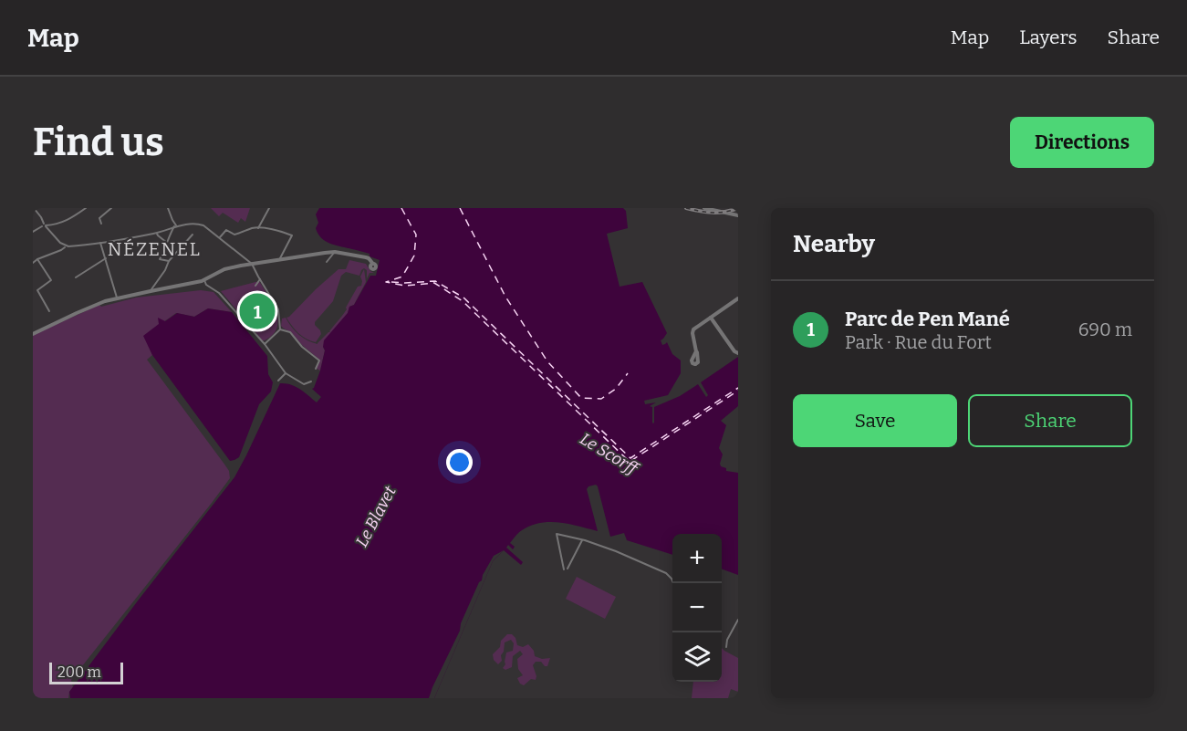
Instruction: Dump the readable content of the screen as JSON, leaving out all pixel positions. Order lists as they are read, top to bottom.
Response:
{
  "districts": ["NÉZENEL"],
  "water": ["Le Scorff", "Le Blavet"],
  "scale_bar": "200 m",
  "page": {
    "header": "Map",
    "nav": ["Map", "Layers", "Share"],
    "buttons": [
      "Directions",
      ["Save", "Share"]
    ],
    "title": "Find us",
    "heading": "Nearby",
    "list": [
      {
        "mark": "1",
        "name": "Parc de Pen Mané",
        "note": "Park · Rue du Fort",
        "value": "690 m"
      }
    ],
    "pins": "1",
    "map_buttons": ["+", "−"],
    "scale": "200 m"
  }
}
